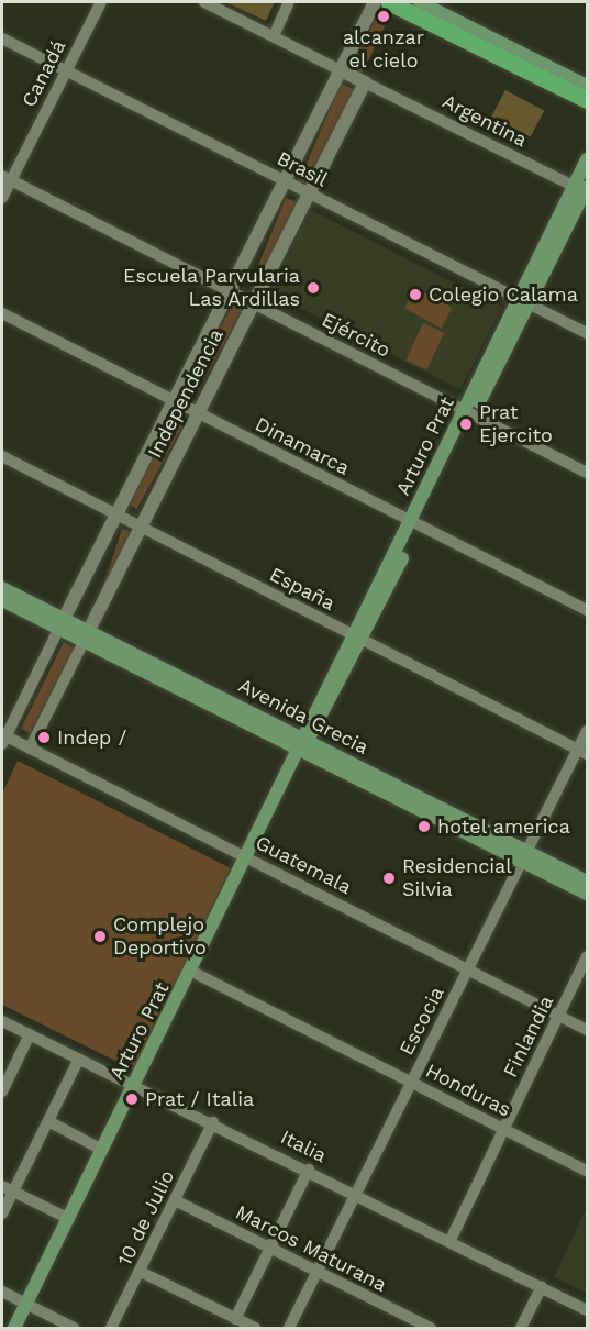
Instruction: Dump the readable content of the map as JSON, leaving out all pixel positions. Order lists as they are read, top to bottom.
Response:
{
  "streets": {
    "main road": ["Arturo Prat", "Avenida Grecia"],
    "street": [
      "Canadá",
      "Argentina",
      "Brasil",
      "Ejército",
      "Independencia",
      "Dinamarca",
      "España",
      "Guatemala",
      "Escocia",
      "Finlandia",
      "Honduras",
      "Italia",
      "10 de Julio",
      "Marcos Maturana"
    ]
  },
  "crossings": [
    ["Canadá", "Brasil"],
    ["Canadá", "Ejército"],
    ["Argentina", "Independencia"],
    ["Argentina", "Arturo Prat"],
    ["Brasil", "Independencia"],
    ["Brasil", "Arturo Prat"],
    ["Ejército", "Independencia"],
    ["Ejército", "Arturo Prat"],
    ["Independencia", "Dinamarca"],
    ["Independencia", "España"],
    ["Independencia", "Avenida Grecia"],
    ["Independencia", "Guatemala"],
    ["Dinamarca", "Arturo Prat"],
    ["Arturo Prat", "España"],
    ["Arturo Prat", "Avenida Grecia"],
    ["Arturo Prat", "Guatemala"],
    ["Arturo Prat", "Honduras"],
    ["Arturo Prat", "Italia"],
    ["España", "Escocia"],
    ["Avenida Grecia", "Escocia"],
    ["Guatemala", "Escocia"],
    ["Guatemala", "Finlandia"],
    ["Escocia", "Honduras"],
    ["Escocia", "Italia"],
    ["Escocia", "Marcos Maturana"],
    ["Finlandia", "Honduras"],
    ["Finlandia", "Italia"],
    ["Italia", "10 de Julio"],
    ["10 de Julio", "Marcos Maturana"]
  ],
  "places": [
    "alcanzar el cielo",
    "Escuela Parvularia Las Ardillas",
    "Colegio Calama",
    "Prat Ejercito",
    "Indep /",
    "hotel america",
    "Residencial Silvia",
    "Complejo Deportivo",
    "Prat / Italia"
  ]
}
